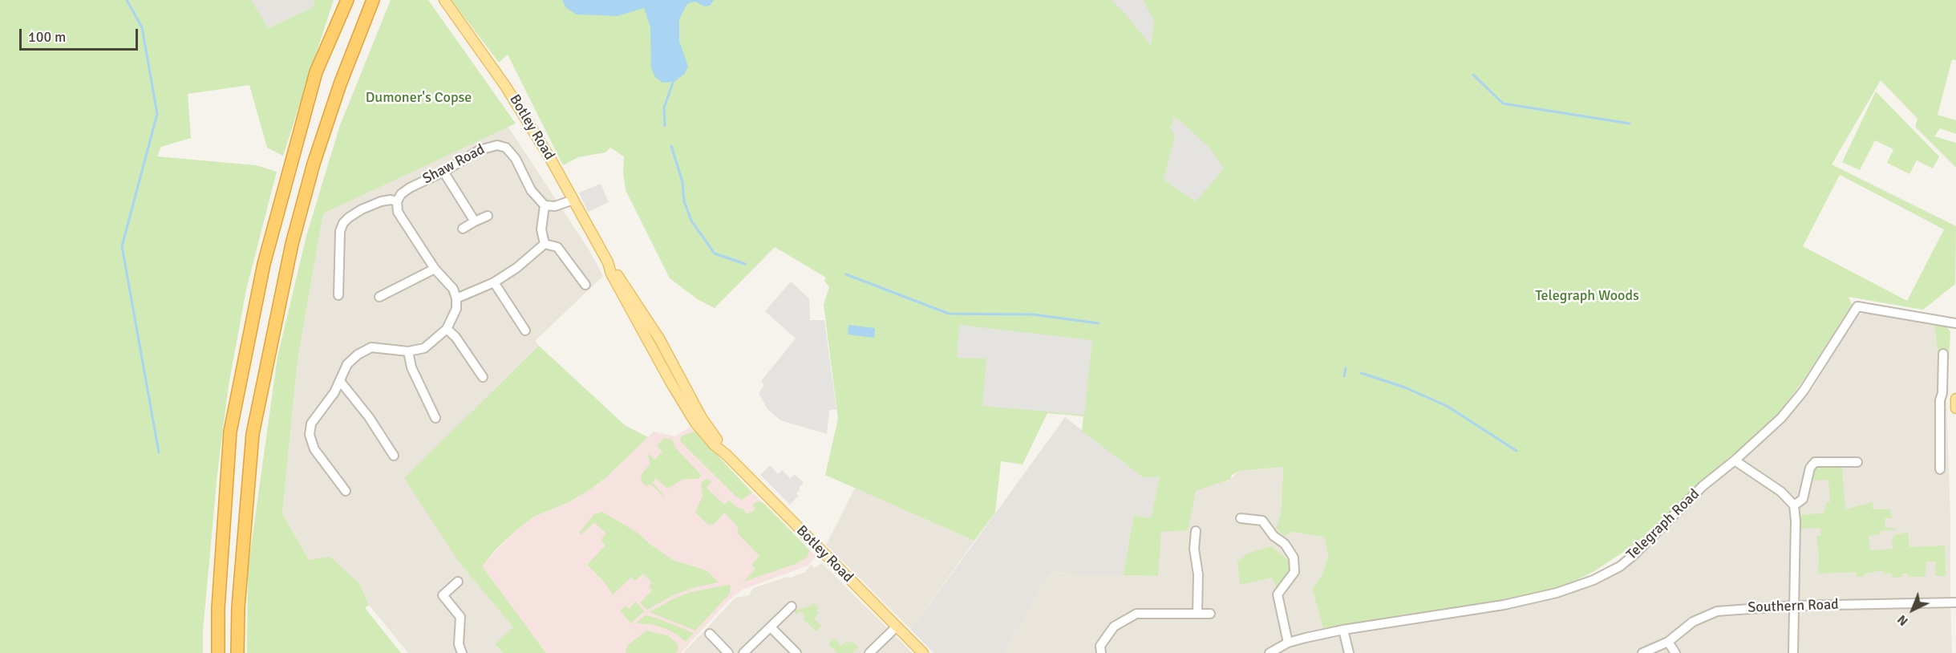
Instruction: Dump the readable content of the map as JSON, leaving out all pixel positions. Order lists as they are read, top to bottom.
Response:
{
  "streets": {
    "main road": ["Botley Road"],
    "street": ["Shaw Road", "Telegraph Road", "Southern Road"]
  },
  "parks": ["Dumoner's Copse", "Telegraph Woods"],
  "scale_bar": "100 m",
  "north": "bottom left"
}
